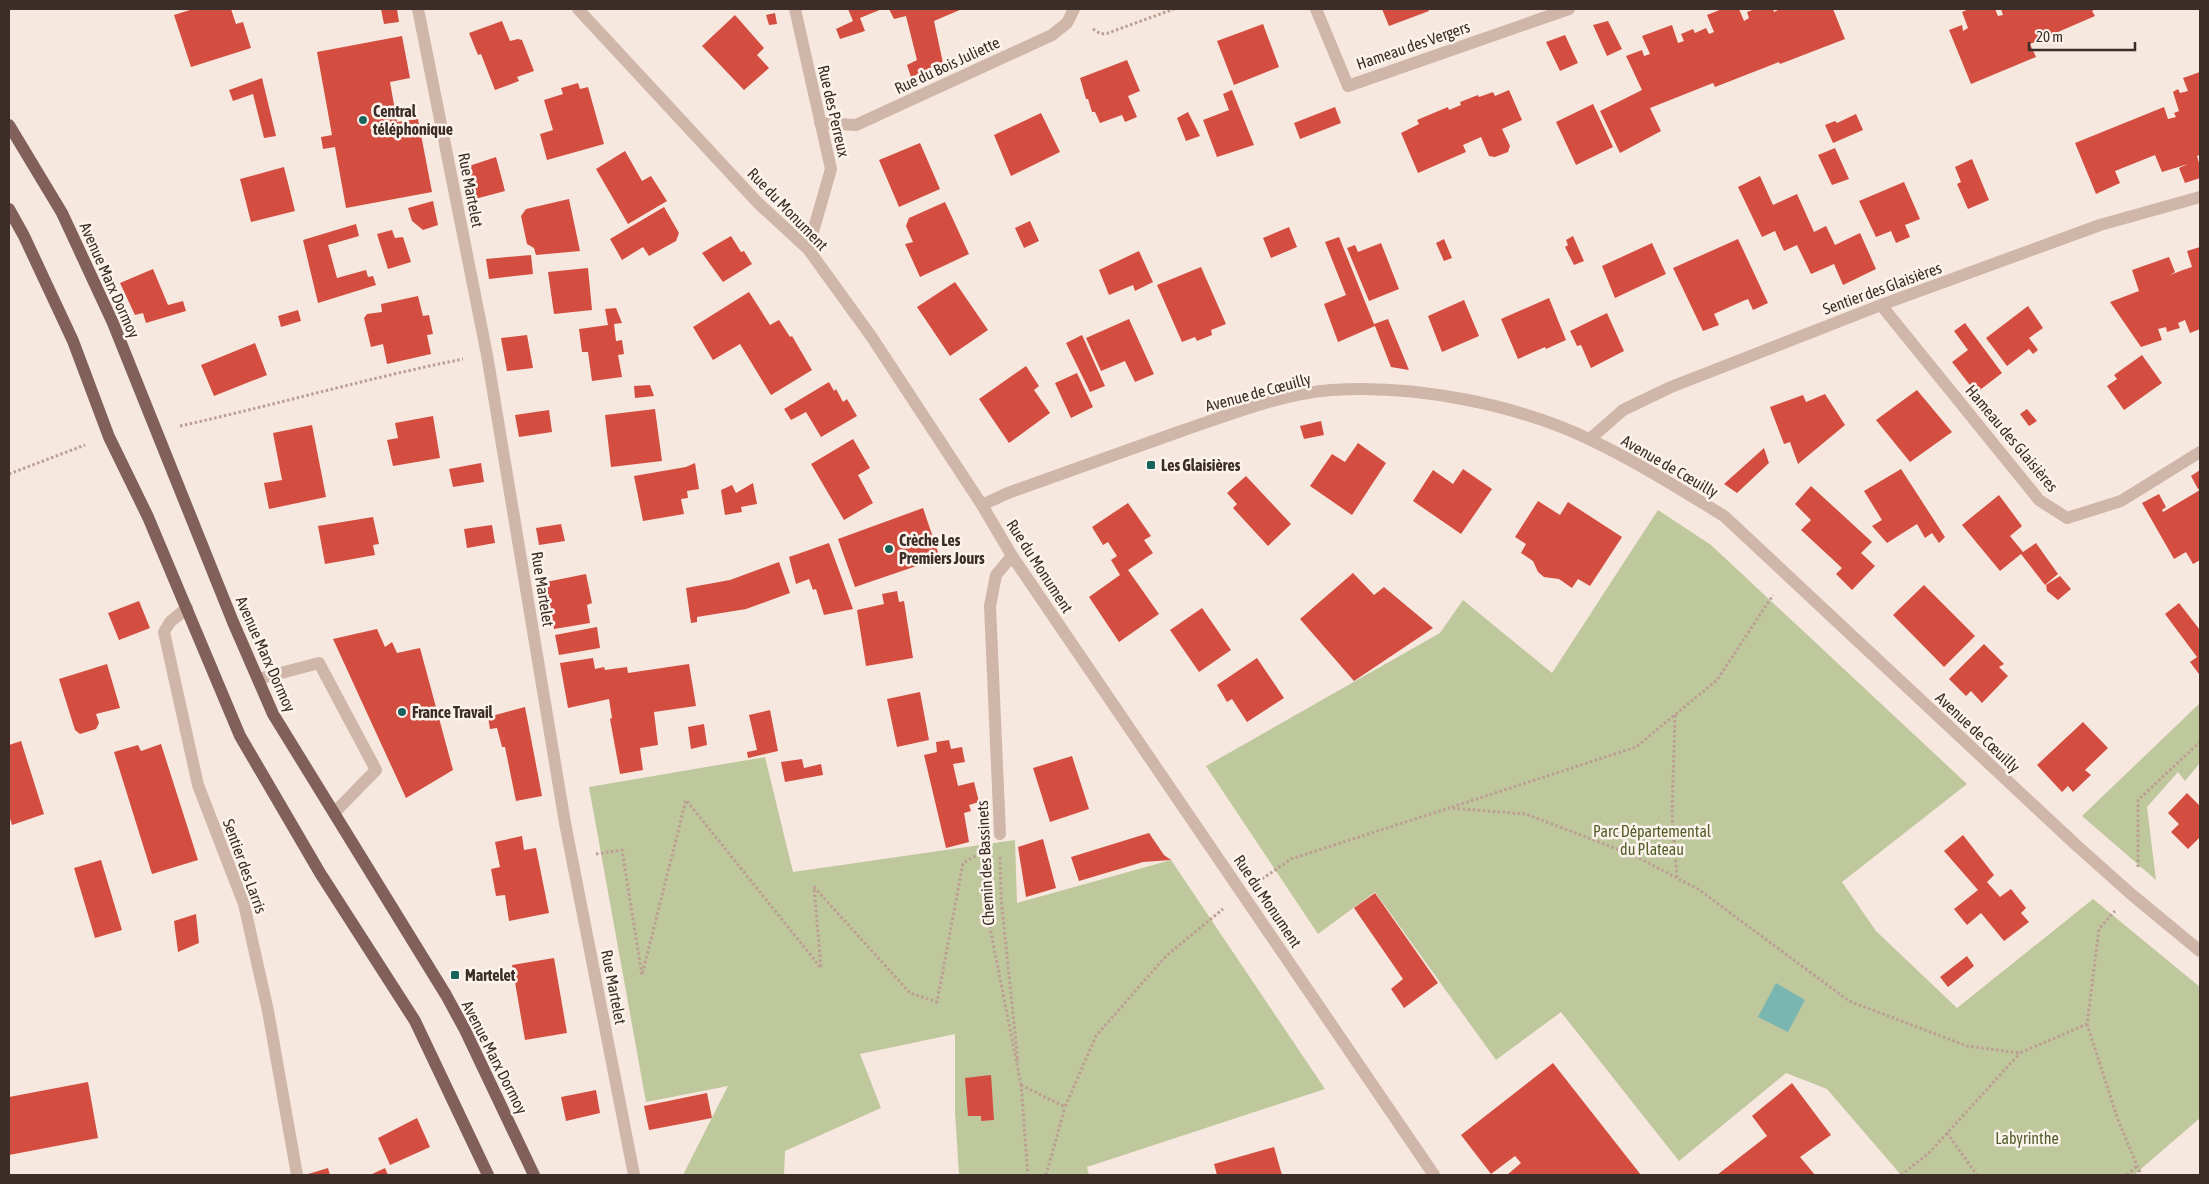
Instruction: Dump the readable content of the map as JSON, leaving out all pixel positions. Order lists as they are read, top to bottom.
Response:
{
  "streets": {
    "main road": ["Avenue Marx Dormoy"],
    "street": [
      "Hameau des Vergers",
      "Rue du Bois Juliette",
      "Rue des Perreux",
      "Rue Martelet",
      "Rue du Monument",
      "Sentier des Glaisières",
      "Avenue de Cœuilly",
      "Hameau des Glaisières",
      "Chemin des Bassinets",
      "Sentier des Larris"
    ]
  },
  "crossings": [
    ["Rue du Bois Juliette", "Rue des Perreux"],
    ["Rue des Perreux", "Rue du Monument"],
    ["Rue du Monument", "Avenue de Cœuilly"],
    ["Rue du Monument", "Chemin des Bassinets"],
    ["Sentier des Glaisières", "Avenue de Cœuilly"],
    ["Sentier des Glaisières", "Hameau des Glaisières"]
  ],
  "parks": ["Parc Départemental du Plateau", "Labyrinthe"],
  "places": {
    "other": ["Central téléphonique", "Crèche Les Premiers Jours", "France Travail"],
    "transit": ["Les Glaisières", "Martelet"]
  },
  "scale_bar": "20 m"
}
